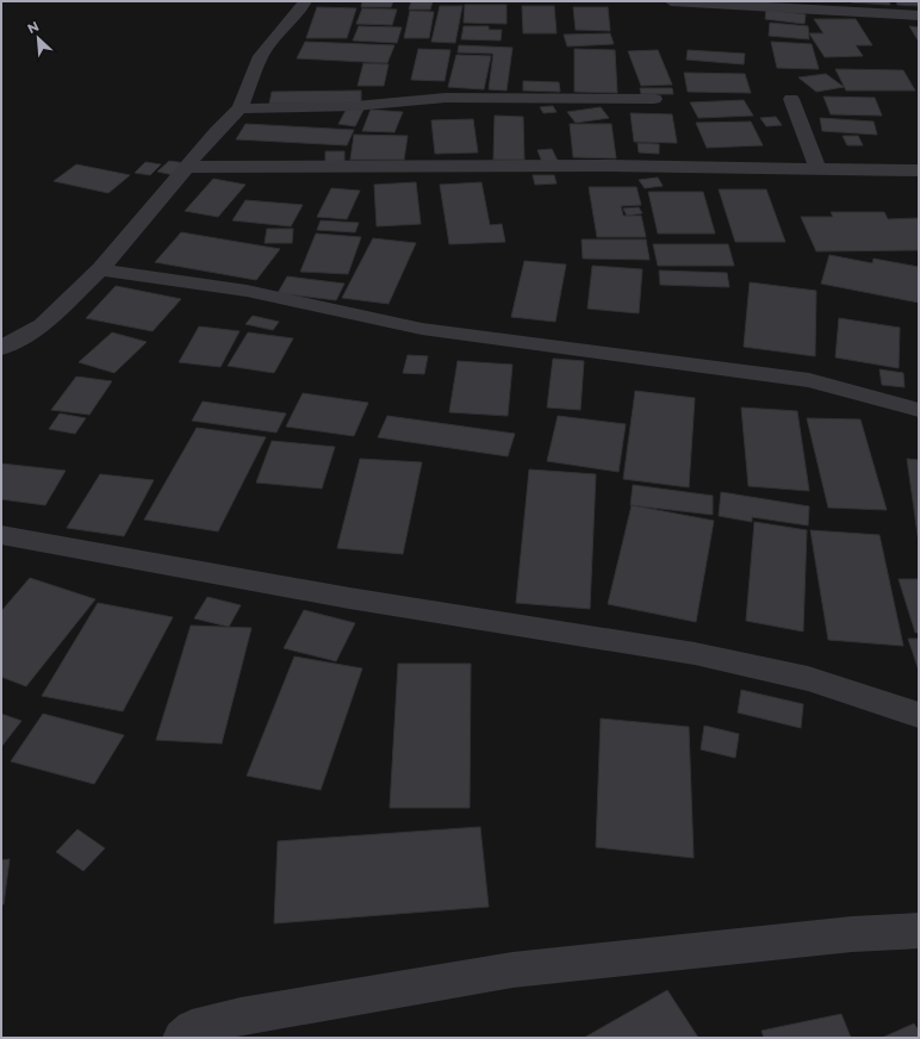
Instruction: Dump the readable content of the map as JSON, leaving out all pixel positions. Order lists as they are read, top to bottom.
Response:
{
  "north": "top left"
}
